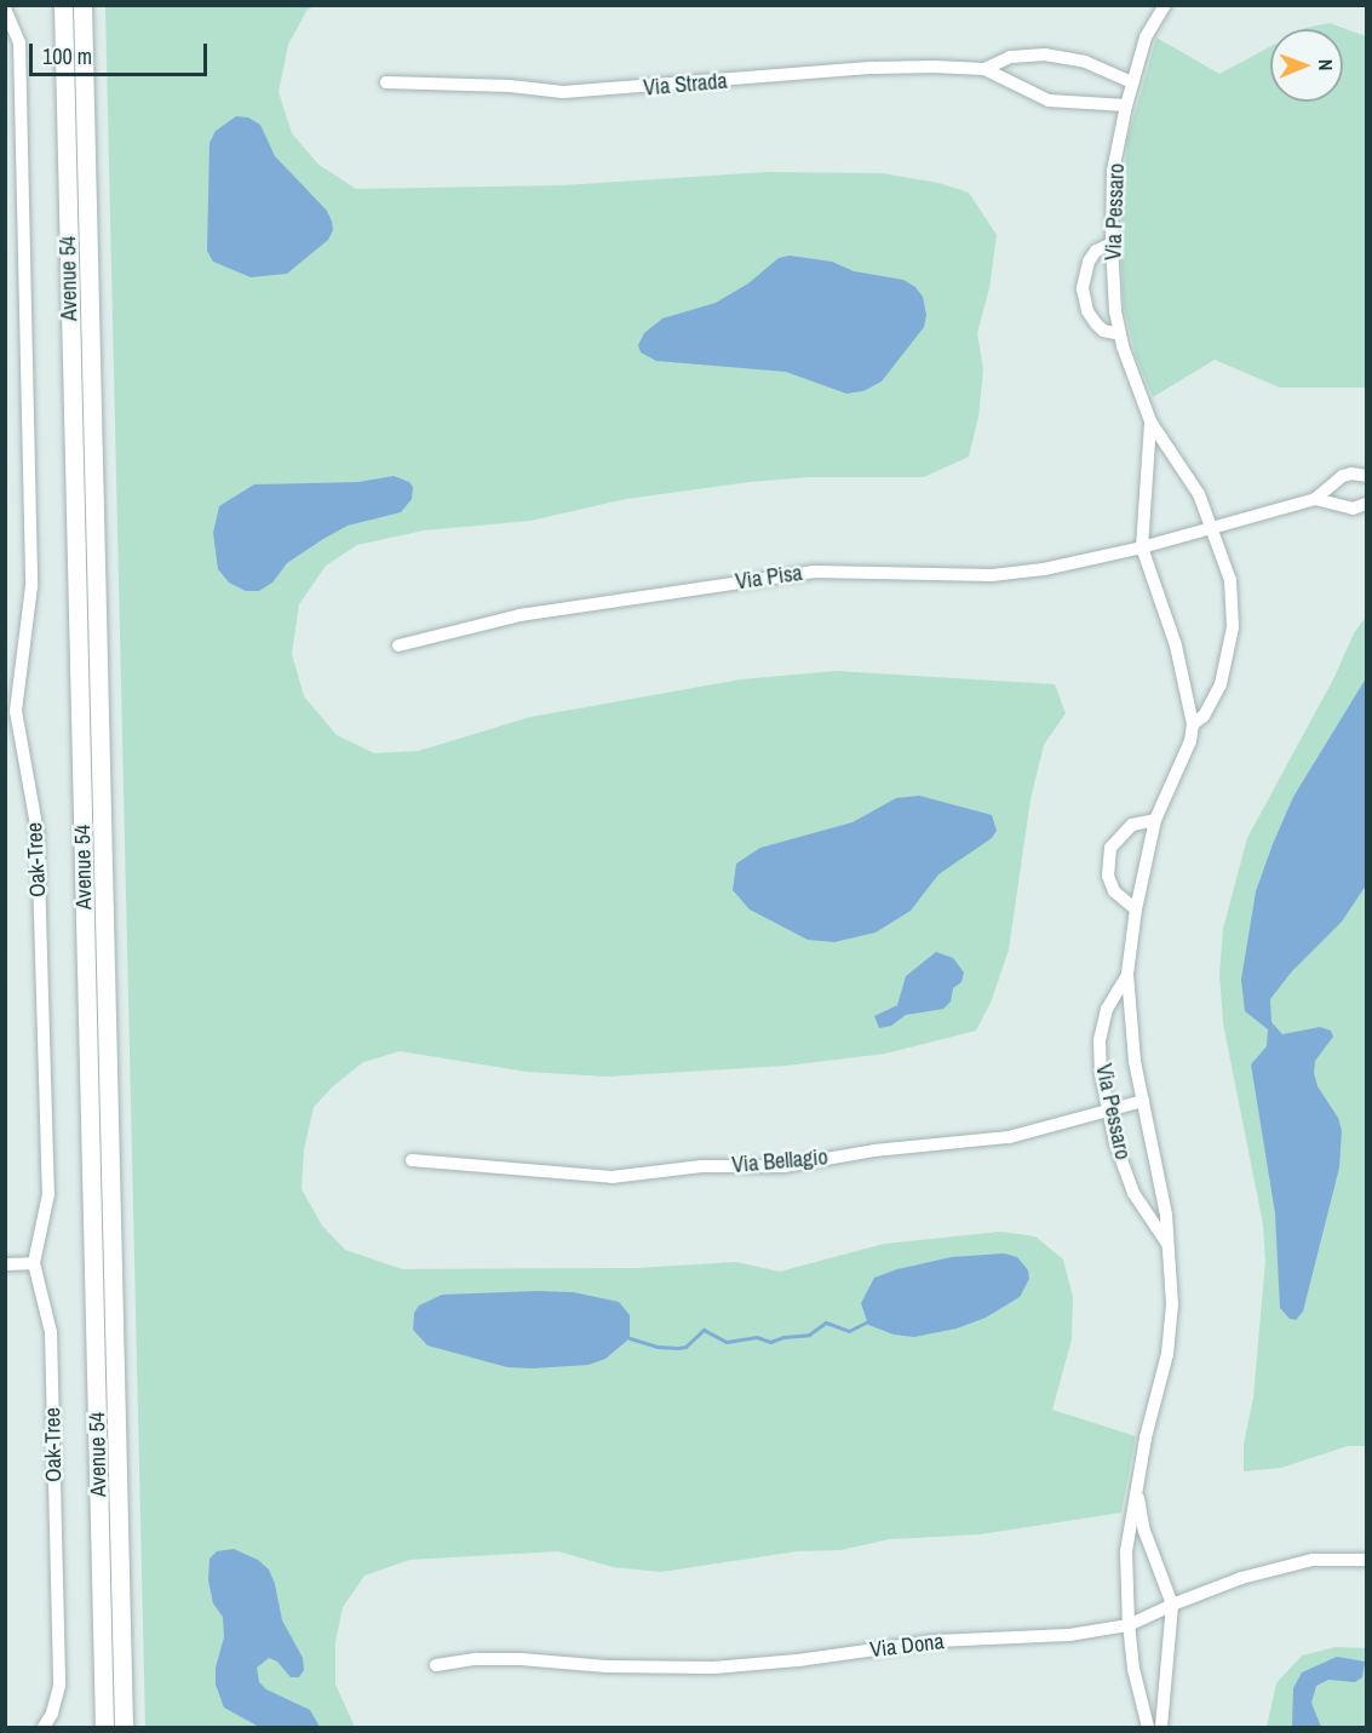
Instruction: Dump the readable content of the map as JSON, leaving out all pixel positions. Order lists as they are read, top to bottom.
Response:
{
  "streets": {
    "street": [
      "Via Strada",
      "Via Pessaro",
      "Avenue 54",
      "Via Pisa",
      "Oak-Tree",
      "Via Bellagio",
      "Via Dona"
    ]
  },
  "crossings": [
    ["Via Strada", "Via Pessaro"],
    ["Via Pessaro", "Via Pisa"],
    ["Via Pessaro", "Via Bellagio"],
    ["Via Pessaro", "Via Dona"]
  ],
  "scale_bar": "100 m",
  "north": "right"
}
